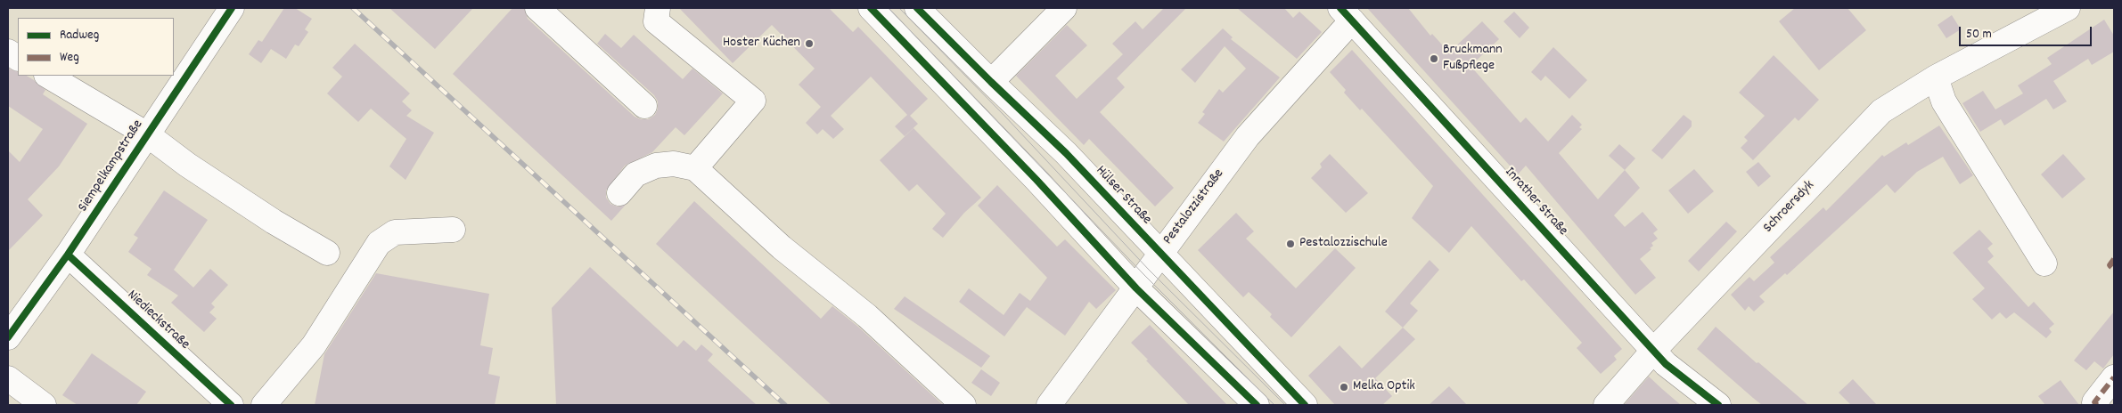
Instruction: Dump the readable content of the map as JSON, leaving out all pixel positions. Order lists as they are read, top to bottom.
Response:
{
  "streets": {
    "street": [
      "Siempelkampstraße",
      "Hülser Straße",
      "Inrather Straße",
      "Pestalozzistraße",
      "Schroersdyk",
      "Niedieckstraße"
    ]
  },
  "crossings": [
    ["Siempelkampstraße", "Niedieckstraße"],
    ["Hülser Straße", "Pestalozzistraße"],
    ["Inrather Straße", "Pestalozzistraße"],
    ["Inrather Straße", "Schroersdyk"]
  ],
  "places": [
    "Hoster Küchen",
    "Bruckmann Fußpflege",
    "Pestalozzischule",
    "Melka Optik"
  ],
  "legend": ["Radweg", "Weg"],
  "scale_bar": "50 m"
}
